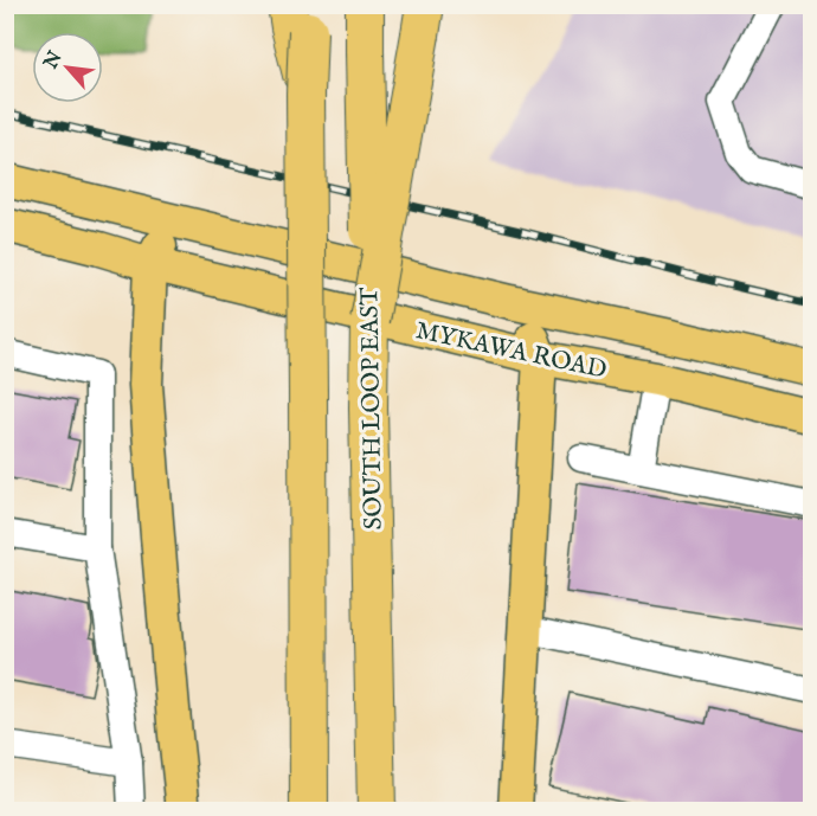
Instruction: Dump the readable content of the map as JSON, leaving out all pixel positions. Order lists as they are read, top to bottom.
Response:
{
  "streets": {
    "highway": ["SOUTH LOOP EAST"],
    "main road": ["MYKAWA ROAD"]
  },
  "north": "top left"
}
